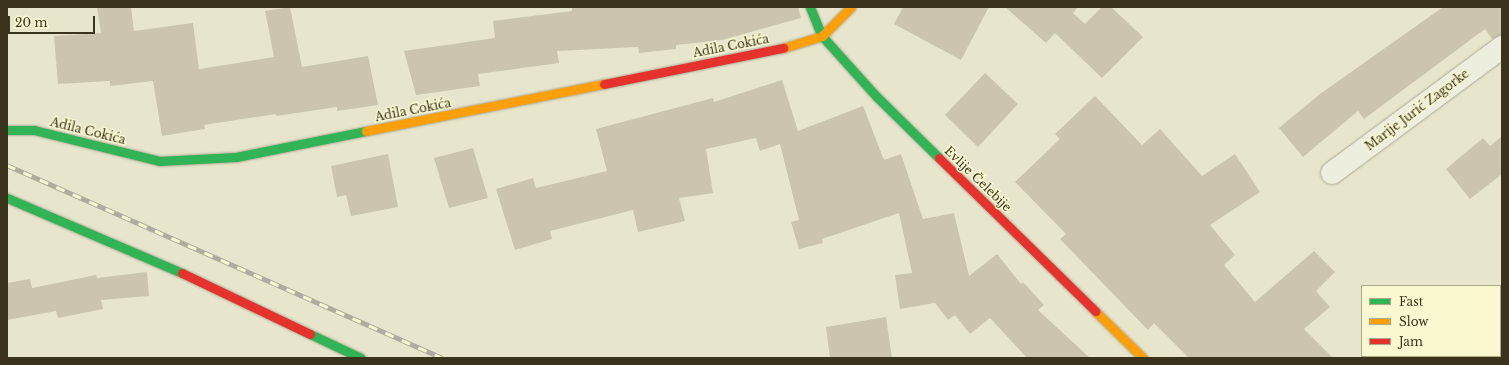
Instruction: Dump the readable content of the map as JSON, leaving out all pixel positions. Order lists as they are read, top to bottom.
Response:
{
  "streets": {
    "street": ["Adila Cokića", "Marije Jurić Zagorke", "Evlije Čelebije"]
  },
  "crossings": [
    ["Adila Cokića", "Evlije Čelebije"]
  ],
  "legend": ["Fast", "Slow", "Jam"],
  "scale_bar": "20 m"
}
